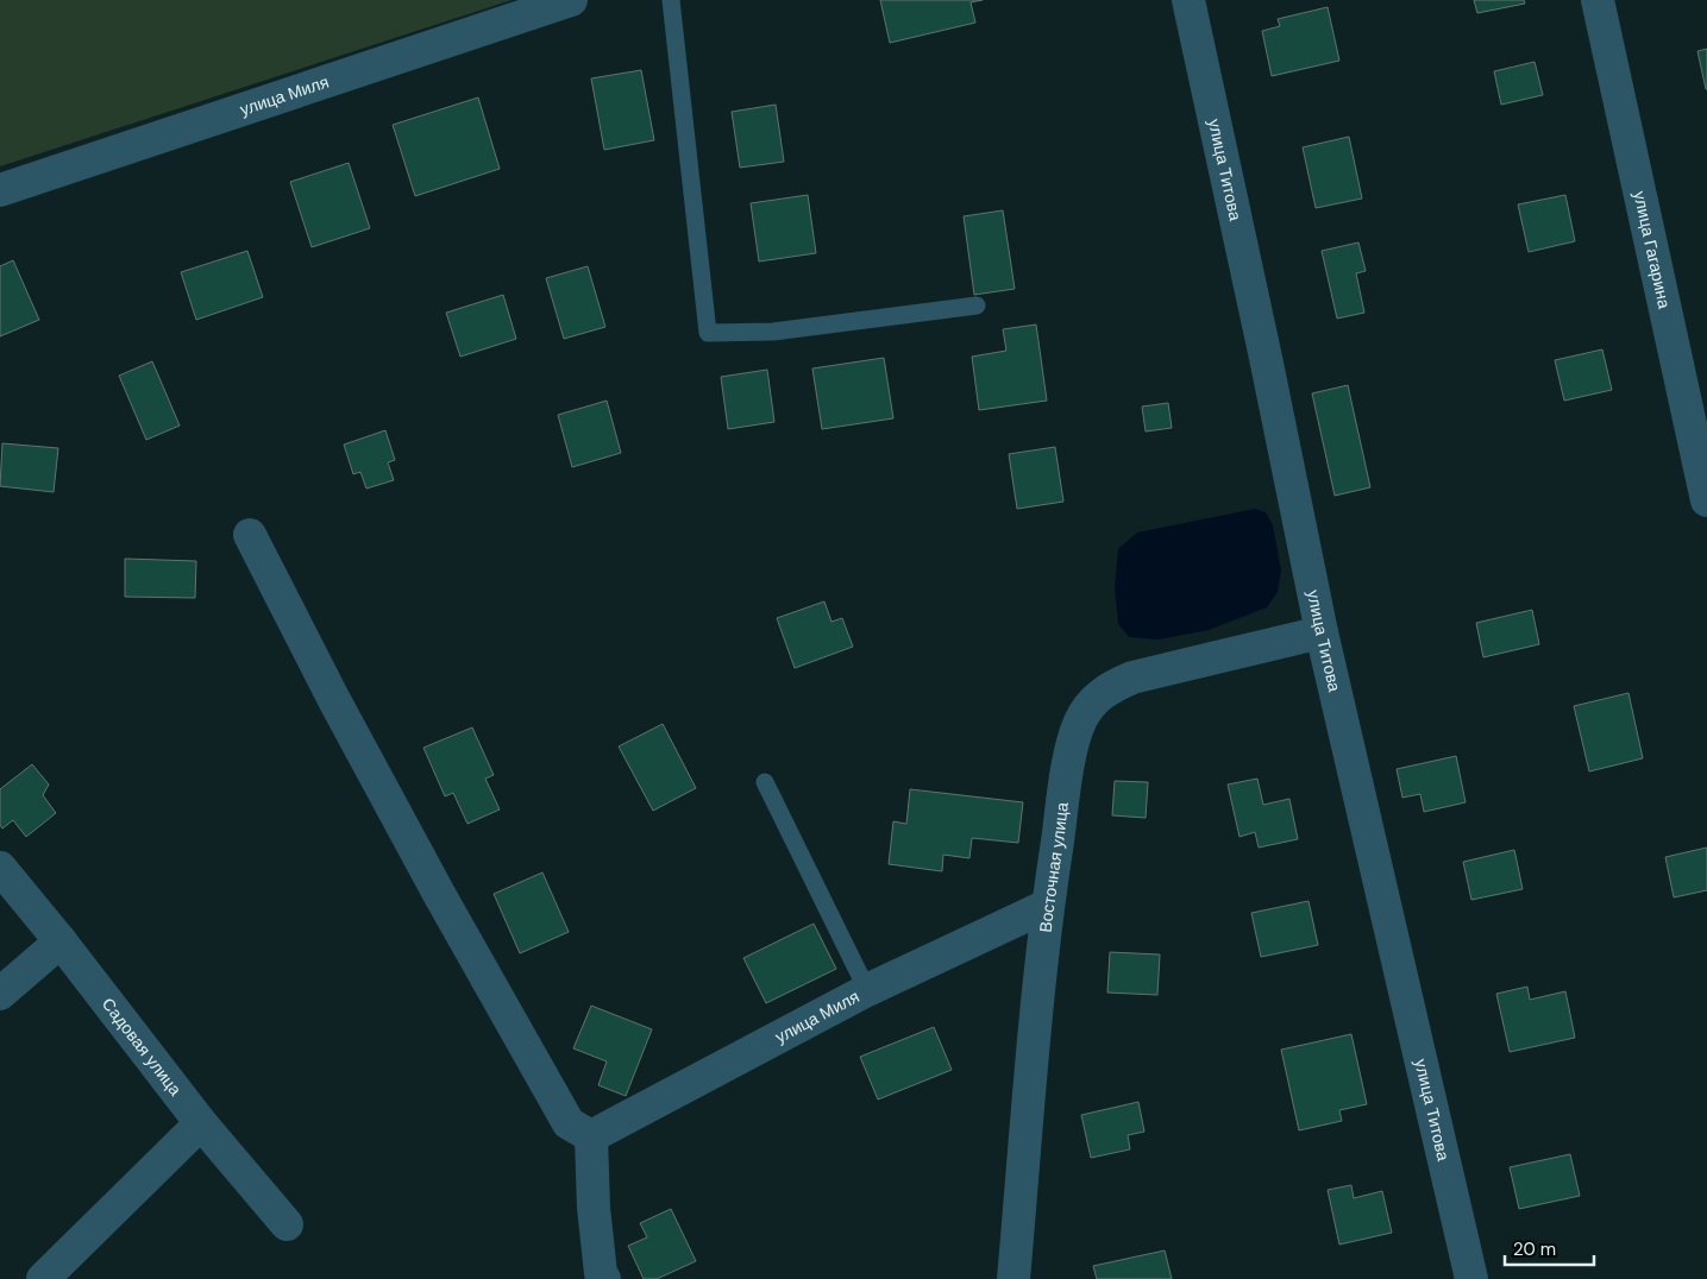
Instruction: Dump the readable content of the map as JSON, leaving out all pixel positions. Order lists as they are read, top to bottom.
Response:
{
  "streets": {
    "street": [
      "улица Миля",
      "улица Титова",
      "улица Гагарина",
      "Восточная улица",
      "Садовая улица"
    ]
  },
  "crossings": [
    ["улица Миля", "Восточная улица"],
    ["улица Титова", "Восточная улица"]
  ],
  "scale_bar": "20 m"
}
